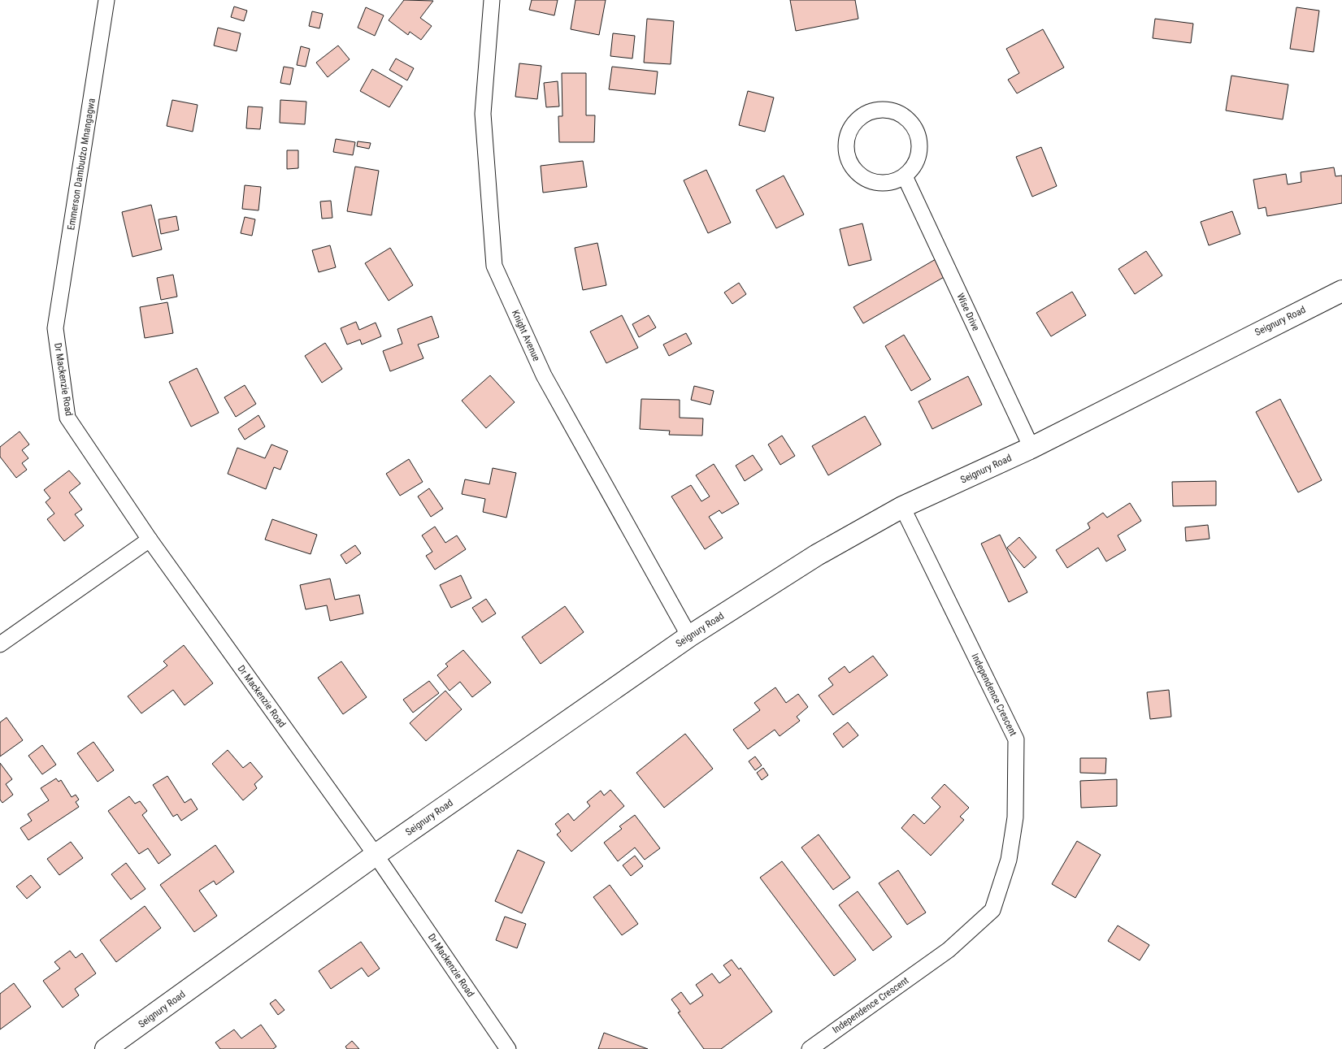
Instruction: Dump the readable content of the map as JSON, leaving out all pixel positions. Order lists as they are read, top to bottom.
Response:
{
  "streets": {
    "main road": ["Seignury Road"],
    "street": [
      "Emmerson Dambudzo Mnangagwa",
      "Wise Drive",
      "Knight Avenue",
      "Dr Mackenzie Road",
      "Independence Crescent"
    ]
  },
  "crossings": [
    ["Emmerson Dambudzo Mnangagwa", "Dr Mackenzie Road"],
    ["Wise Drive", "Seignury Road"],
    ["Seignury Road", "Knight Avenue"],
    ["Seignury Road", "Dr Mackenzie Road"],
    ["Seignury Road", "Independence Crescent"]
  ]
}
